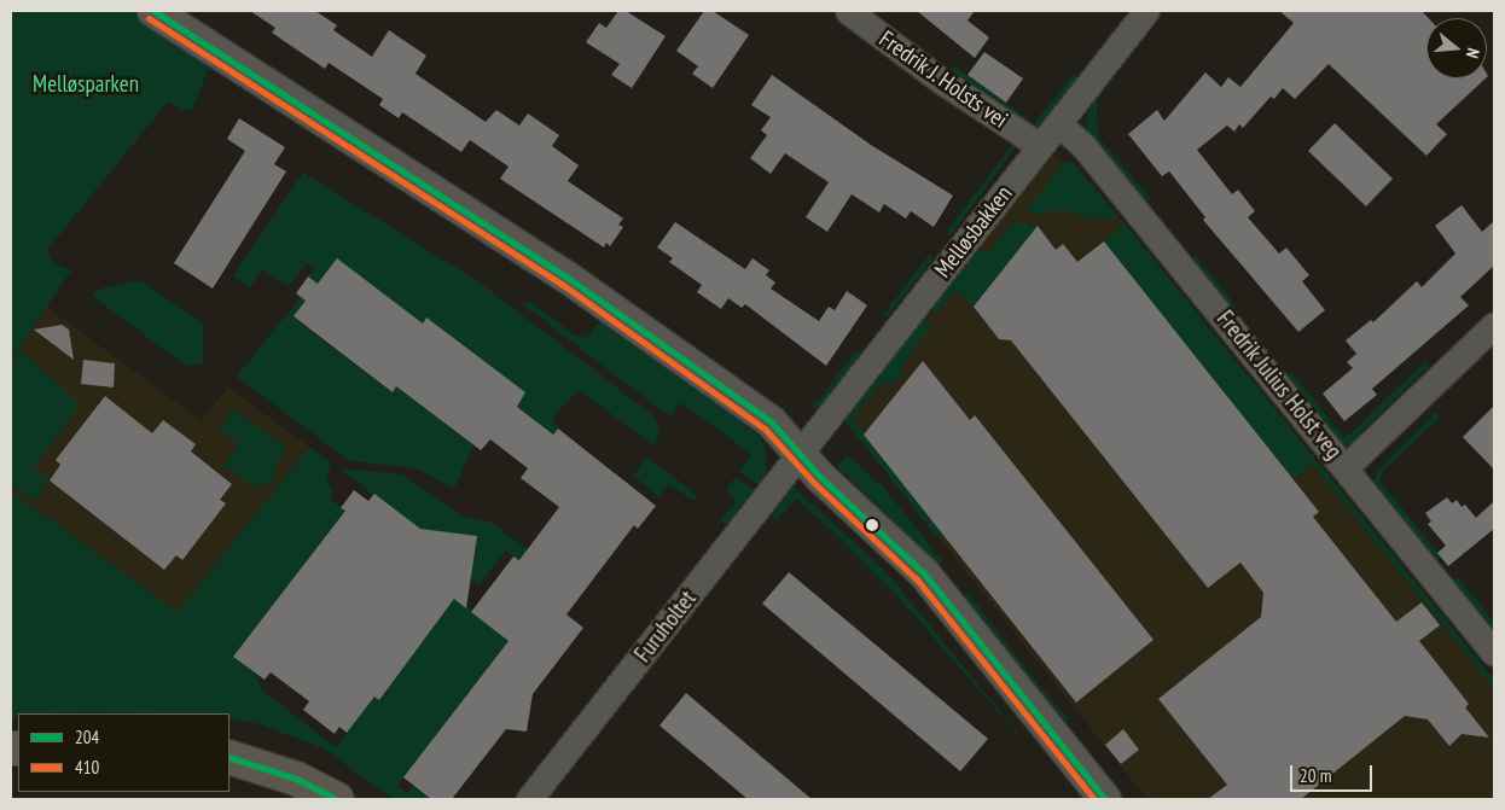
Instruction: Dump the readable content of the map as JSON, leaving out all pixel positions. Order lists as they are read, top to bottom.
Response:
{
  "streets": {
    "street": [
      "Fredrik J. Holsts vei",
      "Melløsbakken",
      "Fredrik Julius Holst veg",
      "Furuholtet"
    ]
  },
  "crossings": [
    ["Fredrik J. Holsts vei", "Melløsbakken"],
    ["Melløsbakken", "Fredrik Julius Holst veg"],
    ["Melløsbakken", "Furuholtet"]
  ],
  "parks": ["Melløsparken"],
  "lines": ["transit line 204", "transit line 410"],
  "legend": ["204", "410"],
  "scale_bar": "20 m",
  "north": "right"
}
